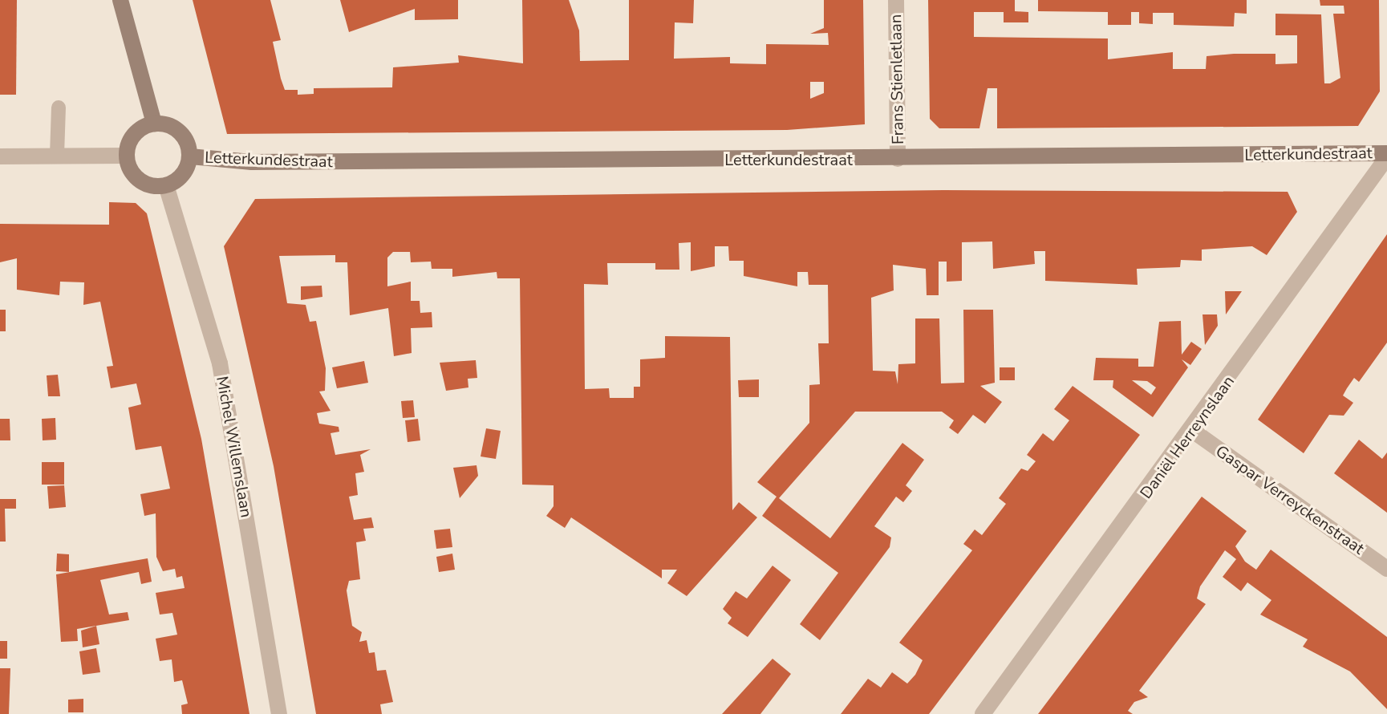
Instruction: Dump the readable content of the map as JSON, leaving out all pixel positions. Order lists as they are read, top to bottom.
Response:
{
  "streets": {
    "street": [
      "Frans Stienletlaan",
      "Letterkundestraat",
      "Daniël Herreynslaan",
      "Michel Willemslaan",
      "Gaspar Verreyckenstraat"
    ]
  },
  "crossings": [
    ["Frans Stienletlaan", "Letterkundestraat"],
    ["Letterkundestraat", "Daniël Herreynslaan"],
    ["Letterkundestraat", "Michel Willemslaan"],
    ["Daniël Herreynslaan", "Gaspar Verreyckenstraat"]
  ]
}
